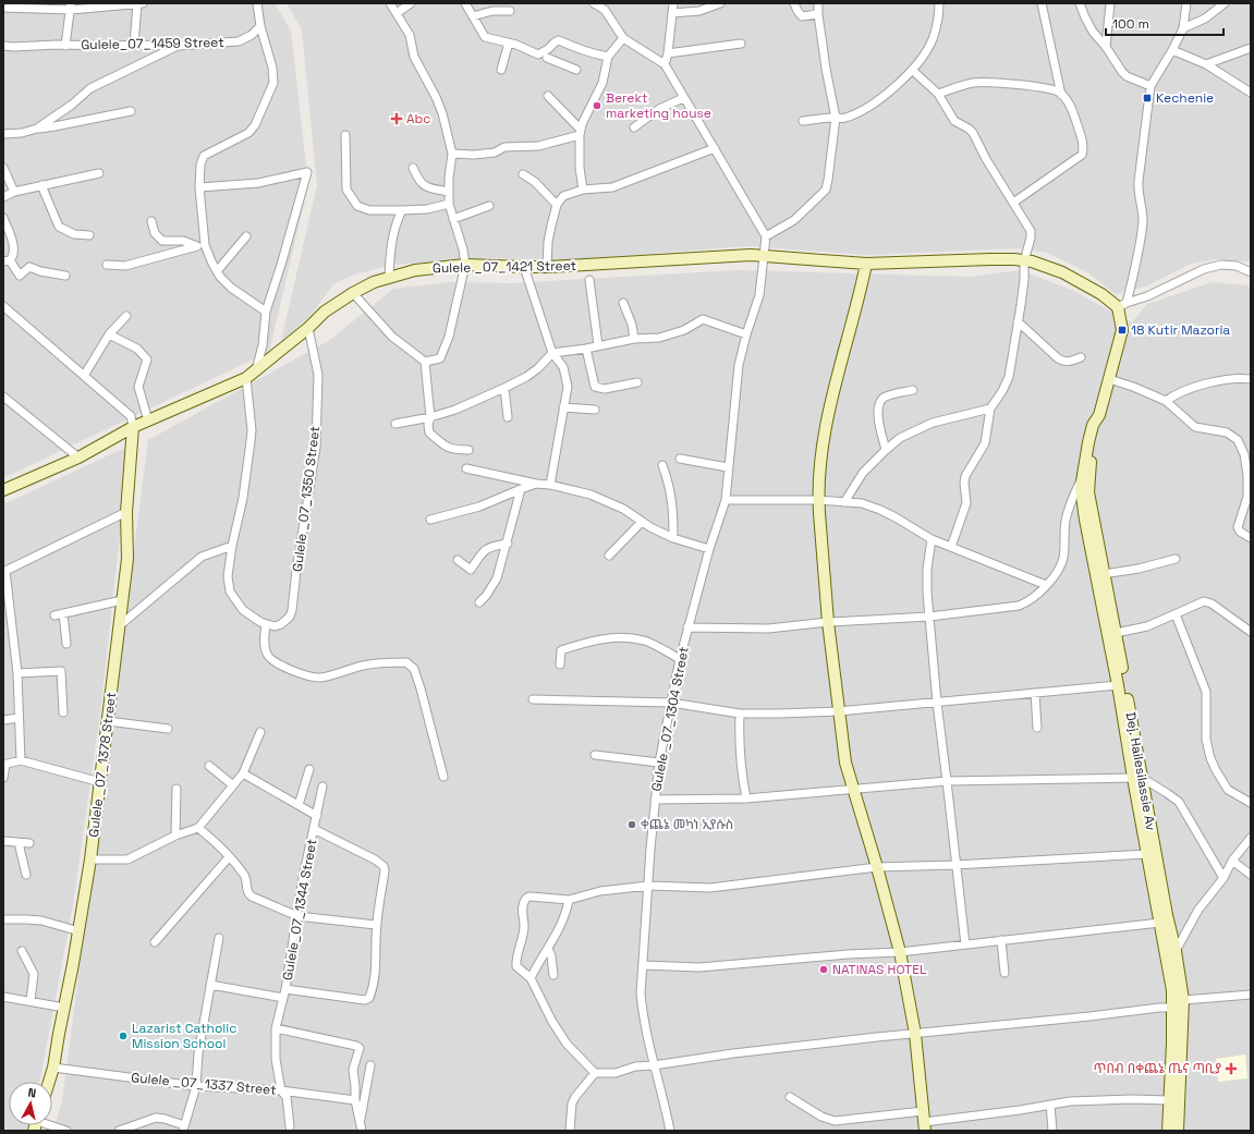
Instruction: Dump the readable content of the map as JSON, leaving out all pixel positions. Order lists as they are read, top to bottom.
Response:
{
  "streets": {
    "main road": ["Gulele _07_1421 Street", "Gulele _07_1378 Street", "Dej. Hailesilassie Av"],
    "street": [
      "Gulele_07_1459 Street",
      "Gulele _07_1350 Street",
      "Gulele _07_1304 Street",
      "Gulele_07_1344 Street",
      "Gulele _07_1337 Street"
    ]
  },
  "crossings": [
    ["Gulele _07_1421 Street", "Gulele _07_1350 Street"],
    ["Gulele _07_1421 Street", "Gulele _07_1304 Street"],
    ["Gulele _07_1421 Street", "Gulele _07_1378 Street"],
    ["Gulele _07_1378 Street", "Gulele _07_1337 Street"],
    ["Gulele_07_1344 Street", "Gulele _07_1337 Street"]
  ],
  "places": {
    "transit": ["Kechenie", "18 Kutir Mazoria"],
    "other": [
      "Berekt marketing house",
      "ቀጨኔ መካነ ኢየሱስ",
      "NATINAS HOTEL",
      "Lazarist Catholic Mission School"
    ],
    "health": ["Abc", "ጥበብ በቀጨኔ ጤና ጣቢያ"]
  },
  "scale_bar": "100 m",
  "north": "top"
}
